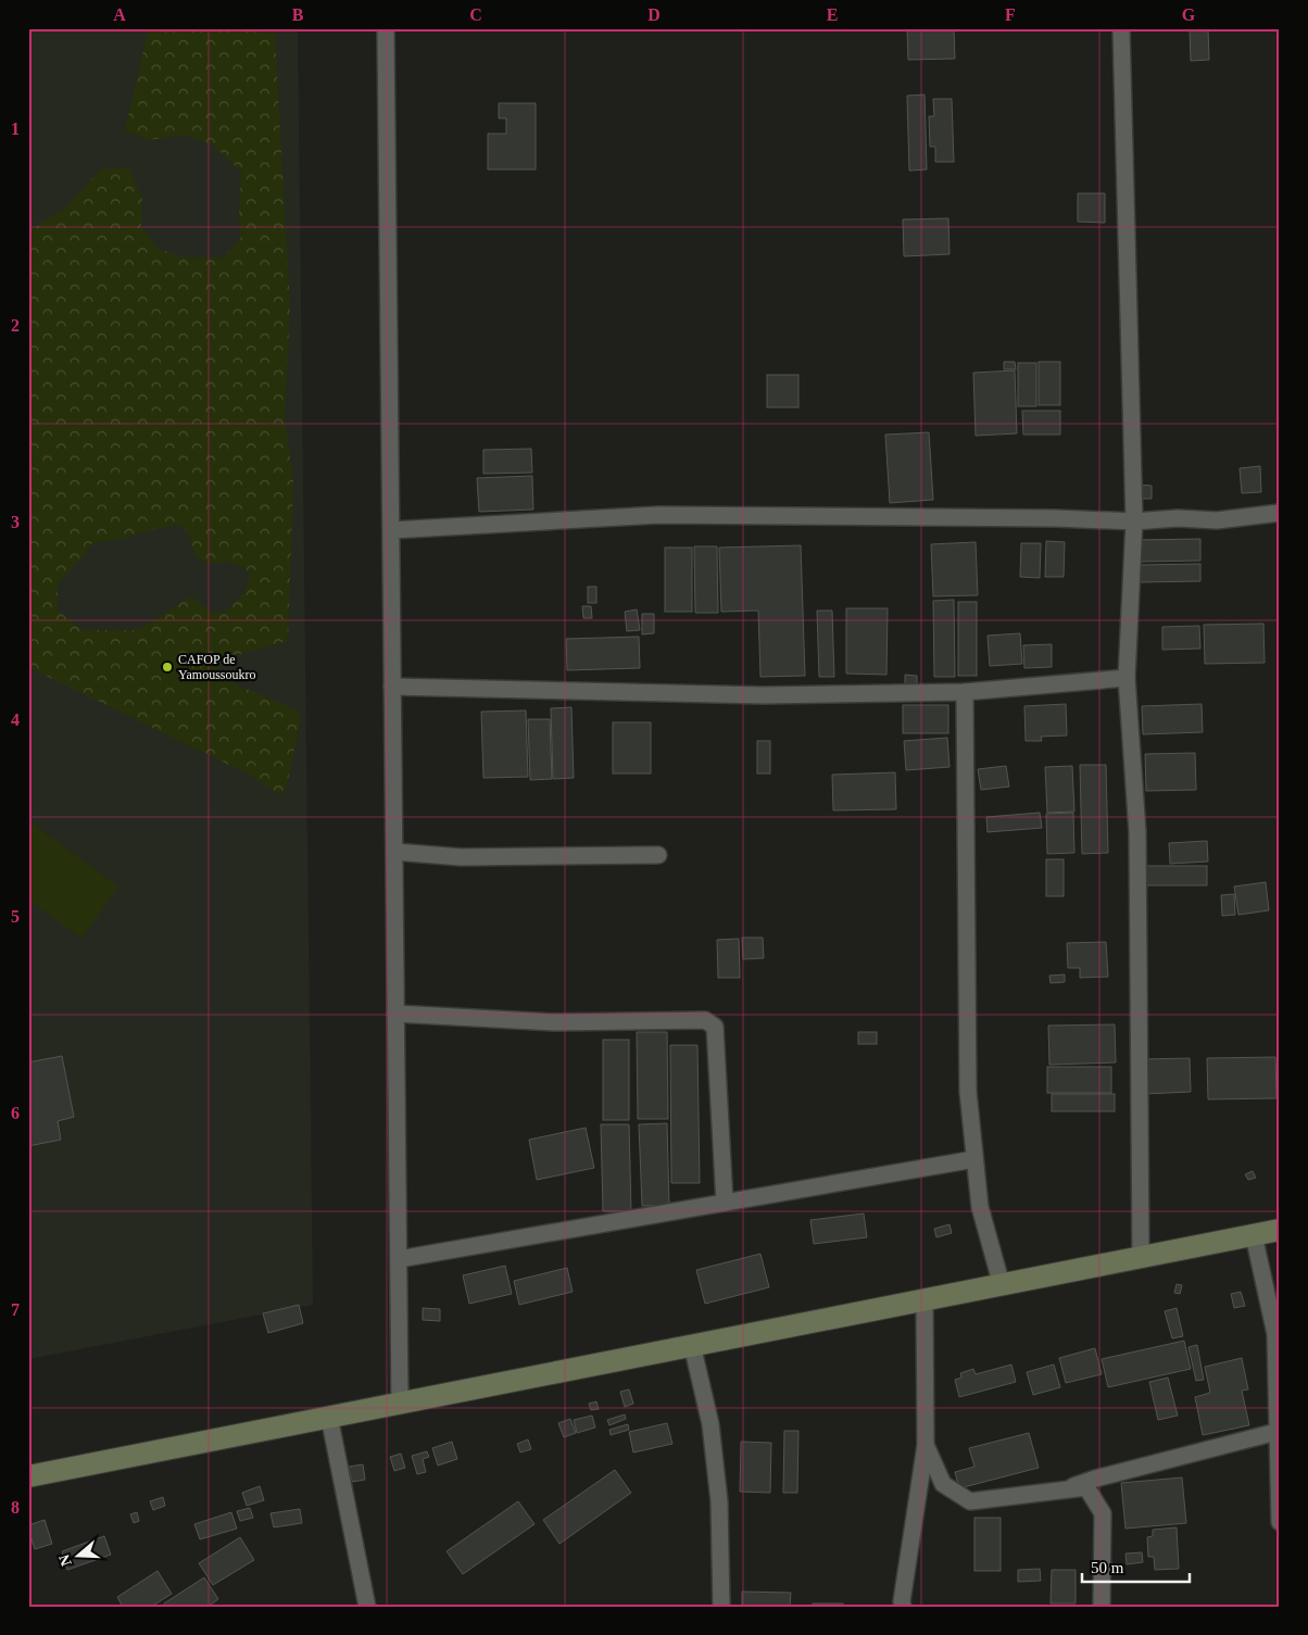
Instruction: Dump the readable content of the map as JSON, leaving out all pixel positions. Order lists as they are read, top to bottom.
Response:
{
  "places": ["CAFOP de Yamoussoukro"],
  "scale_bar": "50 m",
  "north": "left",
  "grid": {
    "columns": [
      "A",
      "B",
      "C",
      "D",
      "E",
      "F",
      "G"
    ],
    "rows": [
      "1",
      "2",
      "3",
      "4",
      "5",
      "6",
      "7",
      "8"
    ]
  }
}
